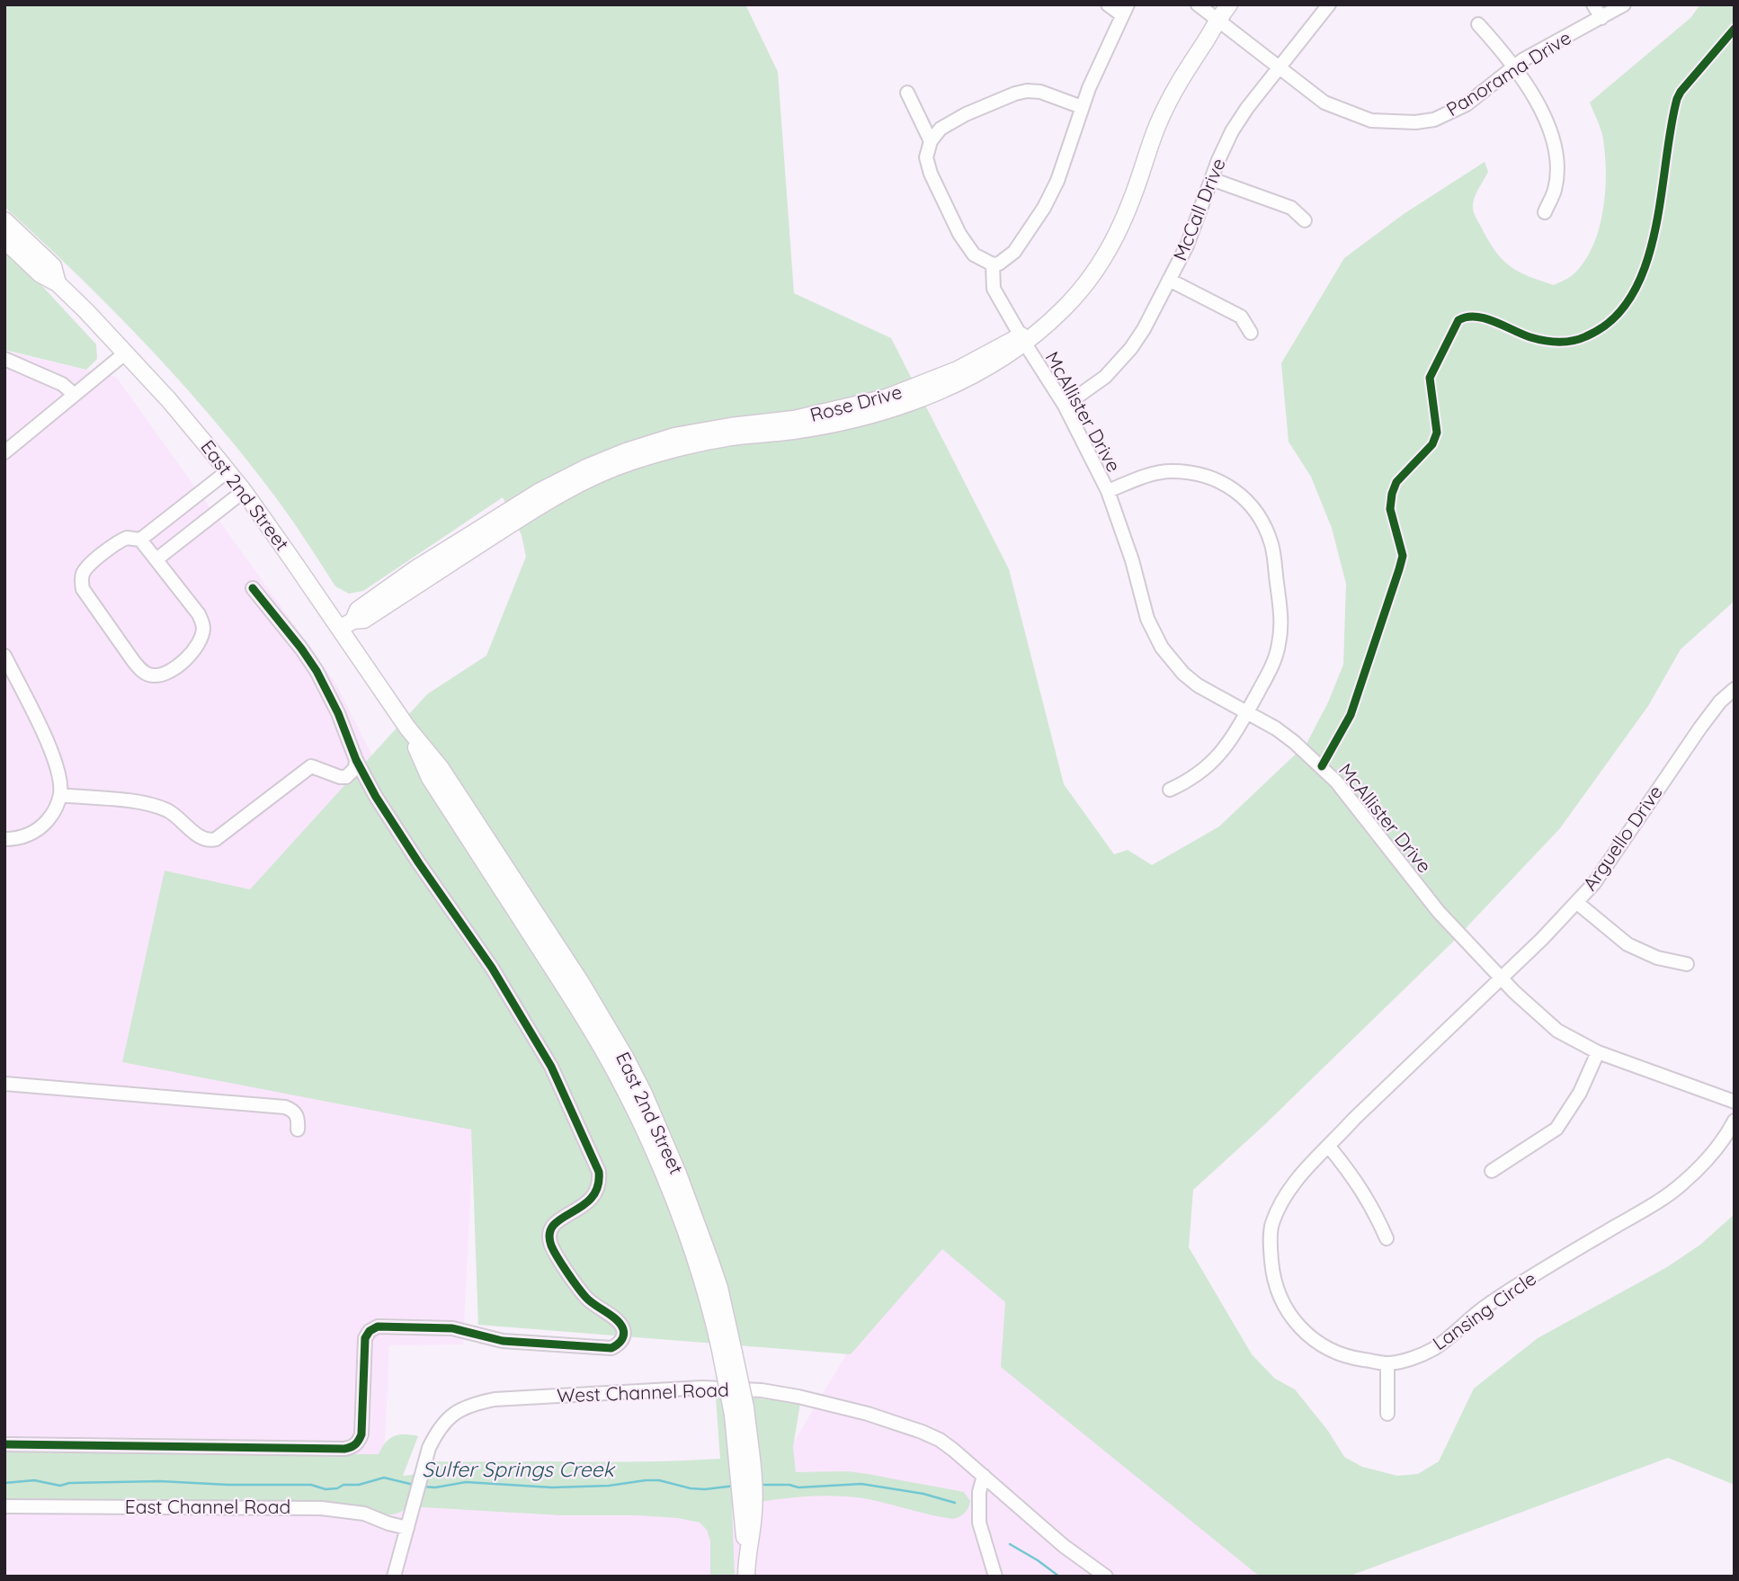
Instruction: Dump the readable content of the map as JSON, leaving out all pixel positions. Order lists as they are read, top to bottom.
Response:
{
  "streets": {
    "main road": ["Rose Drive", "East 2nd Street"],
    "street": [
      "Panorama Drive",
      "McCall Drive",
      "McAllister Drive",
      "Arguello Drive",
      "Lansing Circle",
      "West Channel Road",
      "East Channel Road"
    ]
  },
  "crossings": [
    ["Panorama Drive", "McCall Drive"],
    ["Panorama Drive", "Rose Drive"],
    ["McCall Drive", "McAllister Drive"],
    ["Rose Drive", "McAllister Drive"],
    ["Rose Drive", "East 2nd Street"],
    ["McAllister Drive", "Arguello Drive"],
    ["McAllister Drive", "Lansing Circle"],
    ["Arguello Drive", "Lansing Circle"],
    ["West Channel Road", "East Channel Road"]
  ],
  "water": ["Sulfer Springs Creek"]
}
